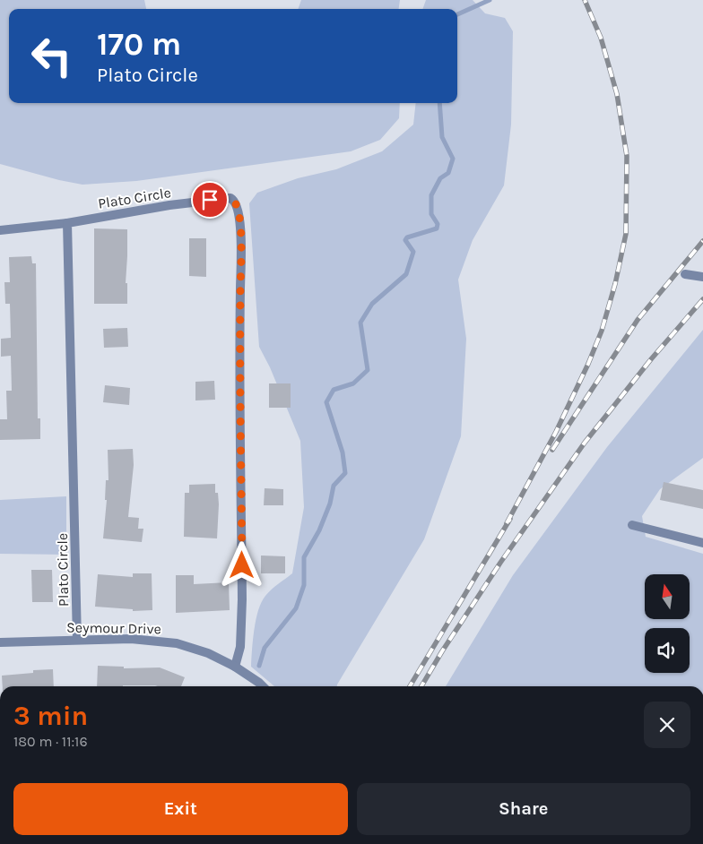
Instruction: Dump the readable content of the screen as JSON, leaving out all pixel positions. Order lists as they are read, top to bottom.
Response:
{
  "streets": {
    "street": ["Plato Circle", "Seymour Drive"]
  },
  "crossings": [
    ["Plato Circle", "Seymour Drive"]
  ],
  "north": "top",
  "page": {
    "turn": ["170 m", "Plato Circle"],
    "heading": ["3 min", "180 m · 11:16"],
    "buttons": ["Exit", "Share"]
  }
}
